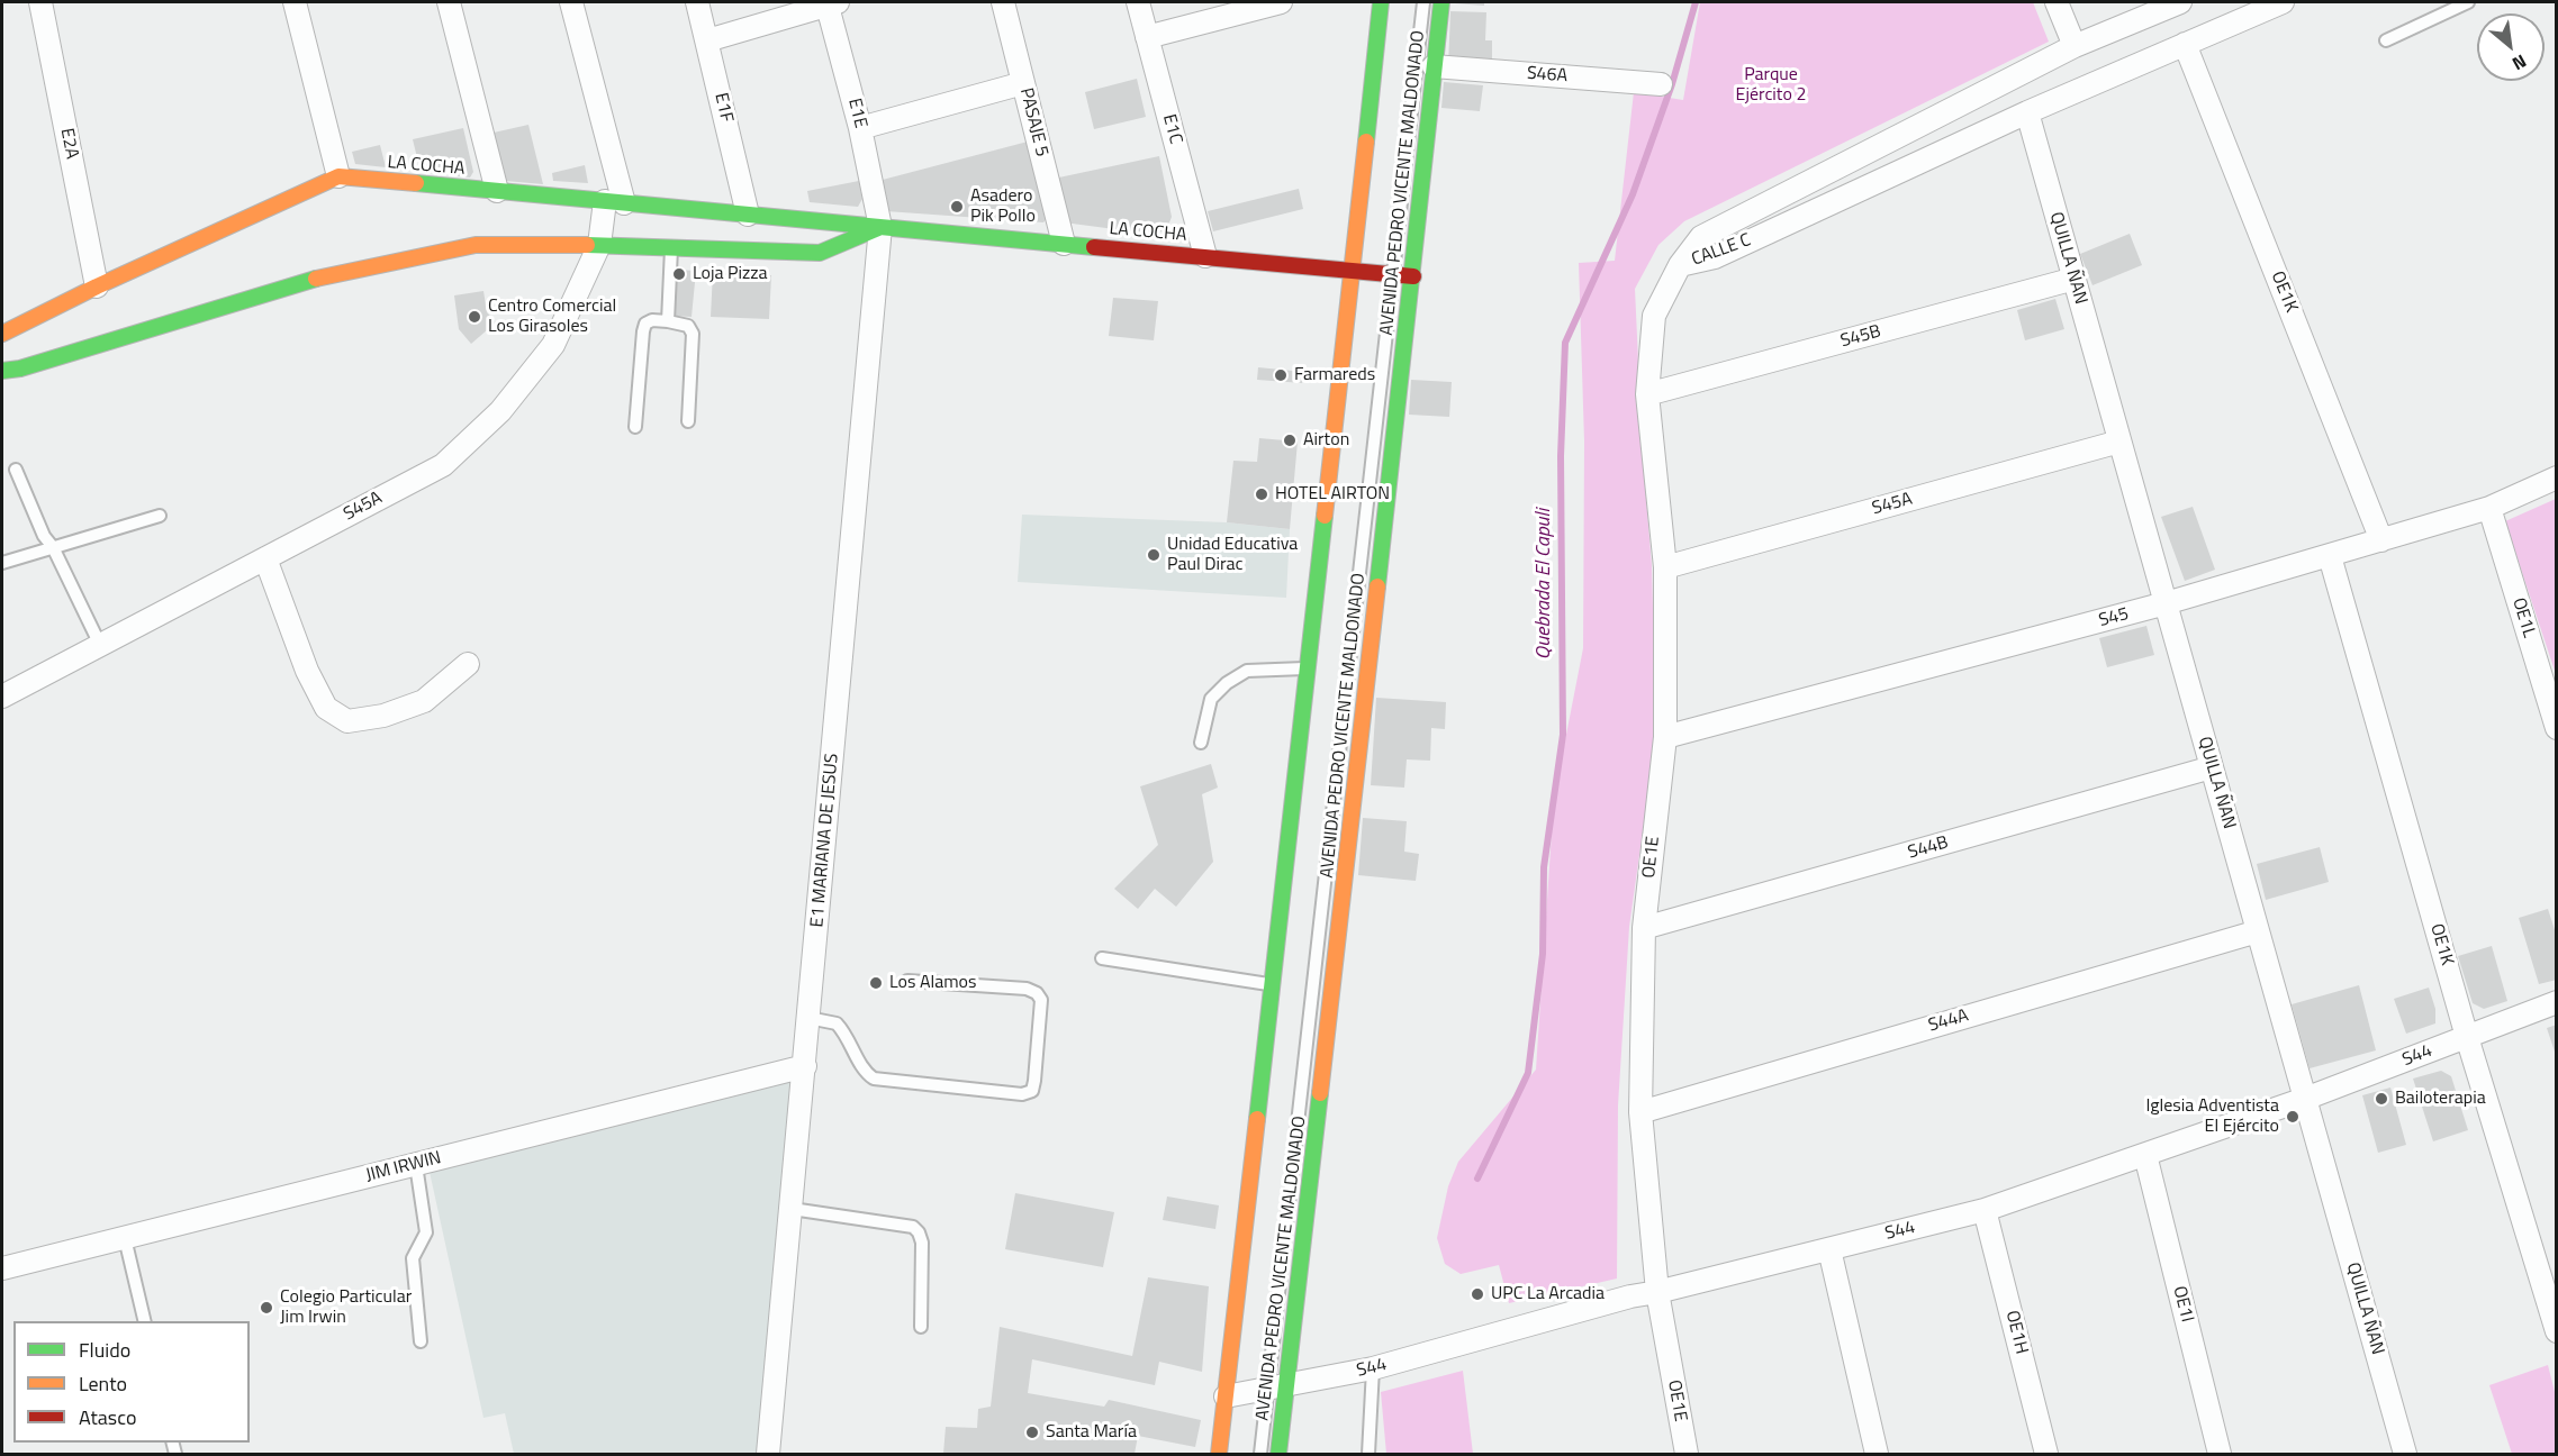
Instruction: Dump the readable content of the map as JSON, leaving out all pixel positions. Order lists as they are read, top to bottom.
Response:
{
  "streets": {
    "main road": ["LA COCHA", "AVENIDA PEDRO VICENTE MALDONADO"],
    "street": [
      "S46A",
      "E1F",
      "E1E",
      "PASAJE 5",
      "E1C",
      "E2A",
      "CALLE C",
      "QUILLA ÑAN",
      "OE1K",
      "S45B",
      "S45A",
      "S45",
      "OE1L",
      "E1 MARIANA DE JESUS",
      "S44B",
      "OE1E",
      "S44A",
      "S44",
      "JIM IRWIN",
      "OE1I",
      "OE1H"
    ]
  },
  "crossings": [
    ["S46A", "AVENIDA PEDRO VICENTE MALDONADO"],
    ["E1F", "LA COCHA"],
    ["E1E", "LA COCHA"],
    ["E1E", "E1 MARIANA DE JESUS"],
    ["PASAJE 5", "LA COCHA"],
    ["E1C", "LA COCHA"],
    ["E2A", "LA COCHA"],
    ["LA COCHA", "AVENIDA PEDRO VICENTE MALDONADO"],
    ["LA COCHA", "S45A"],
    ["LA COCHA", "E1 MARIANA DE JESUS"],
    ["AVENIDA PEDRO VICENTE MALDONADO", "S44"],
    ["CALLE C", "QUILLA ÑAN"],
    ["CALLE C", "OE1K"],
    ["CALLE C", "OE1E"],
    ["QUILLA ÑAN", "S45B"],
    ["QUILLA ÑAN", "S45A"],
    ["QUILLA ÑAN", "S45"],
    ["QUILLA ÑAN", "S44B"],
    ["QUILLA ÑAN", "S44A"],
    ["QUILLA ÑAN", "S44"],
    ["OE1K", "S45"],
    ["OE1K", "S44"],
    ["S45B", "OE1E"],
    ["S45A", "OE1E"],
    ["S45", "OE1L"],
    ["S45", "OE1E"],
    ["E1 MARIANA DE JESUS", "JIM IRWIN"],
    ["S44B", "OE1E"],
    ["OE1E", "S44A"],
    ["OE1E", "S44"],
    ["S44", "OE1I"],
    ["S44", "OE1H"]
  ],
  "water": ["Quebrada El Capuli"],
  "parks": ["Parque Ejército 2"],
  "places": [
    "Asadero Pik Pollo",
    "Loja Pizza",
    "Centro Comercial Los Girasoles",
    "Farmareds",
    "Airton",
    "HOTEL AIRTON",
    "Unidad Educativa Paul Dirac",
    "Los Alamos",
    "Bailoterapia",
    "Iglesia Adventista El Ejército",
    "UPC La Arcadia",
    "Colegio Particular Jim Irwin",
    "Santa María"
  ],
  "legend": ["Fluido", "Lento", "Atasco"],
  "north": "bottom right"
}
